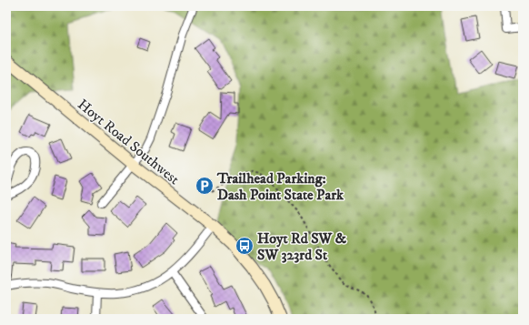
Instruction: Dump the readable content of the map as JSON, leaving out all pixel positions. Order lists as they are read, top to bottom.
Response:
{
  "streets": {
    "main road": ["Hoyt Road Southwest"]
  },
  "places": {
    "parking": ["Trailhead Parking: Dash Point State Park"],
    "bus stop": ["Hoyt Rd SW & SW 323rd St"]
  }
}
